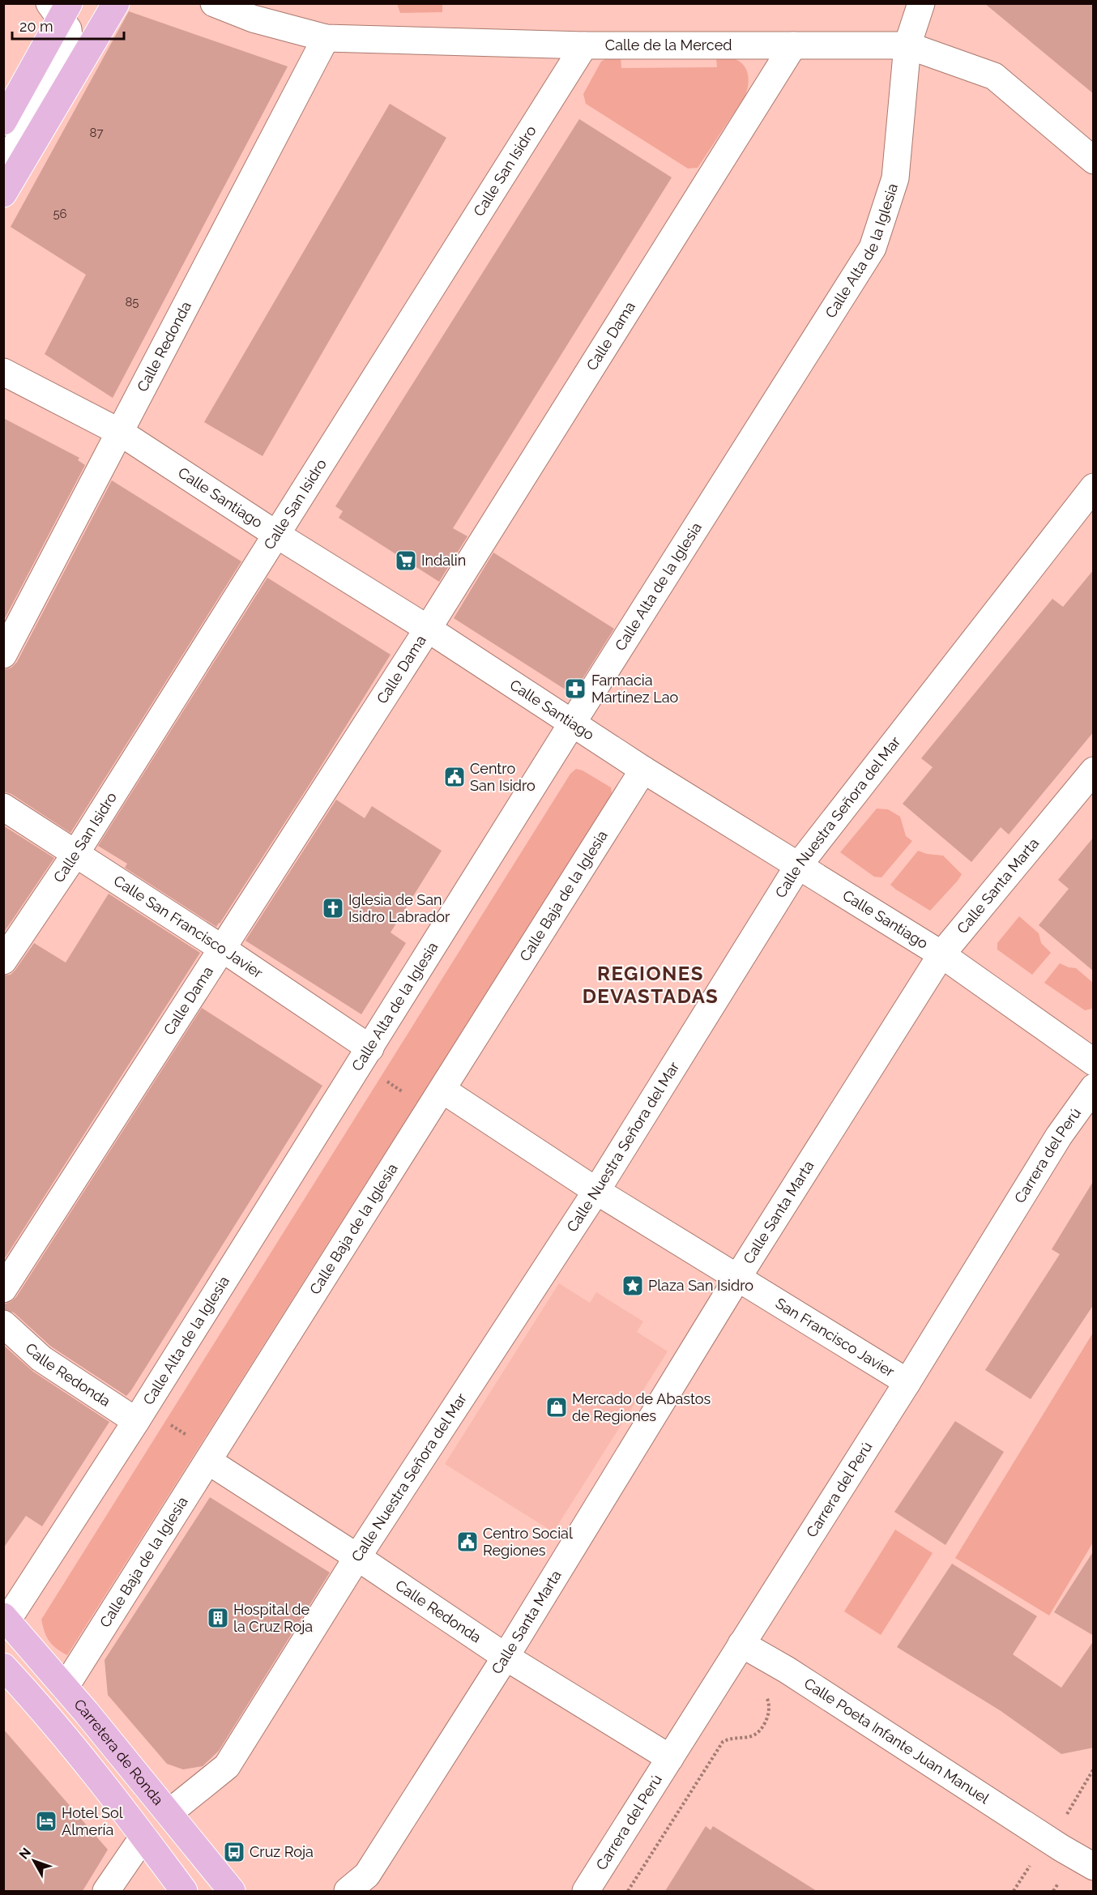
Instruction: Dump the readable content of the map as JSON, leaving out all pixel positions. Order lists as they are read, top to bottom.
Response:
{
  "streets": {
    "main road": ["Carretera de Ronda"],
    "street": [
      "Calle de la Merced",
      "Calle San Isidro",
      "Calle Alta de la Iglesia",
      "Calle Dama",
      "Calle Redonda",
      "Calle Santiago",
      "Calle Nuestra Señora del Mar",
      "Calle Santa Marta",
      "Calle Baja de la Iglesia",
      "Calle San Francisco Javier",
      "Carrera del Perú",
      "San Francisco Javier",
      "Calle Poeta Infante Juan Manuel"
    ]
  },
  "crossings": [
    ["Calle de la Merced", "Calle San Isidro"],
    ["Calle de la Merced", "Calle Alta de la Iglesia"],
    ["Calle de la Merced", "Calle Dama"],
    ["Calle de la Merced", "Calle Redonda"],
    ["Calle San Isidro", "Calle Santiago"],
    ["Calle San Isidro", "Calle San Francisco Javier"],
    ["Calle Alta de la Iglesia", "Calle Redonda"],
    ["Calle Alta de la Iglesia", "Calle Santiago"],
    ["Calle Alta de la Iglesia", "Calle San Francisco Javier"],
    ["Calle Alta de la Iglesia", "Carretera de Ronda"],
    ["Calle Dama", "Calle Santiago"],
    ["Calle Dama", "Calle San Francisco Javier"],
    ["Calle Redonda", "Calle Santiago"],
    ["Calle Redonda", "Calle Nuestra Señora del Mar"],
    ["Calle Redonda", "Calle Santa Marta"],
    ["Calle Redonda", "Calle Baja de la Iglesia"],
    ["Calle Redonda", "Carrera del Perú"],
    ["Calle Santiago", "Calle Nuestra Señora del Mar"],
    ["Calle Santiago", "Calle Santa Marta"],
    ["Calle Santiago", "Calle Baja de la Iglesia"],
    ["Calle Nuestra Señora del Mar", "San Francisco Javier"],
    ["Calle Nuestra Señora del Mar", "Carretera de Ronda"],
    ["Calle Santa Marta", "San Francisco Javier"],
    ["Calle Baja de la Iglesia", "San Francisco Javier"],
    ["Calle Baja de la Iglesia", "Carretera de Ronda"],
    ["Carrera del Perú", "San Francisco Javier"],
    ["Carrera del Perú", "Calle Poeta Infante Juan Manuel"]
  ],
  "districts": ["REGIONES DEVASTADAS"],
  "places": {
    "supermarket": ["Indalin"],
    "pharmacy": ["Farmacia Martínez Lao"],
    "public building": ["Centro San Isidro", "Centro Social Regiones"],
    "church": ["Iglesia de San Isidro Labrador"],
    "place": ["Plaza San Isidro"],
    "shop": ["Mercado de Abastos de Regiones"],
    "building": ["Hospital de la Cruz Roja"],
    "hotel": ["Hotel Sol Almería"],
    "bus stop": ["Cruz Roja"]
  },
  "house_numbers": ["87", "56", "85"],
  "scale_bar": "20 m",
  "north": "top left"
}
